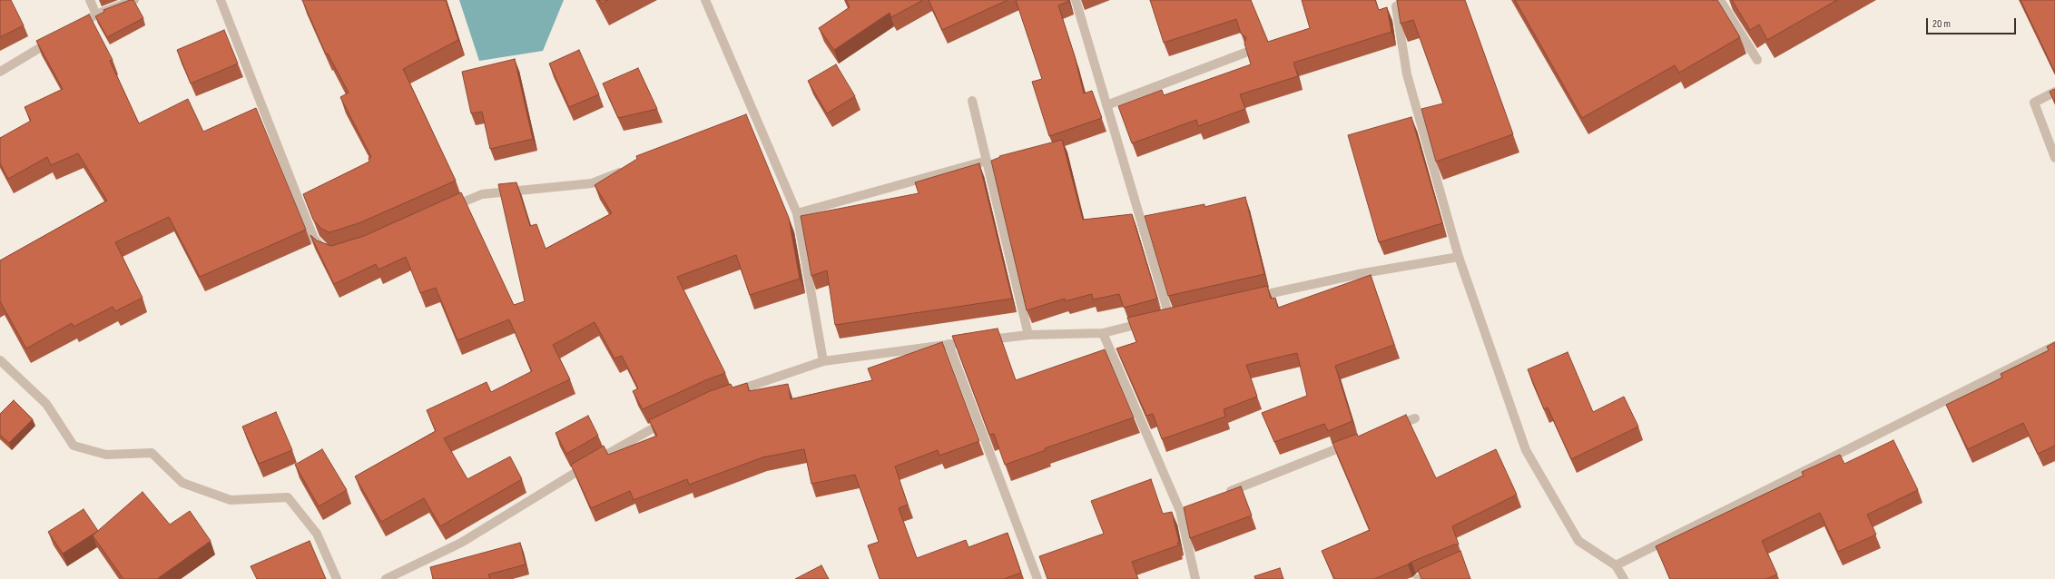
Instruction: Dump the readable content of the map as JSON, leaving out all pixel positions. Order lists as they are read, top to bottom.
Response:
{
  "scale_bar": "20 m"
}
